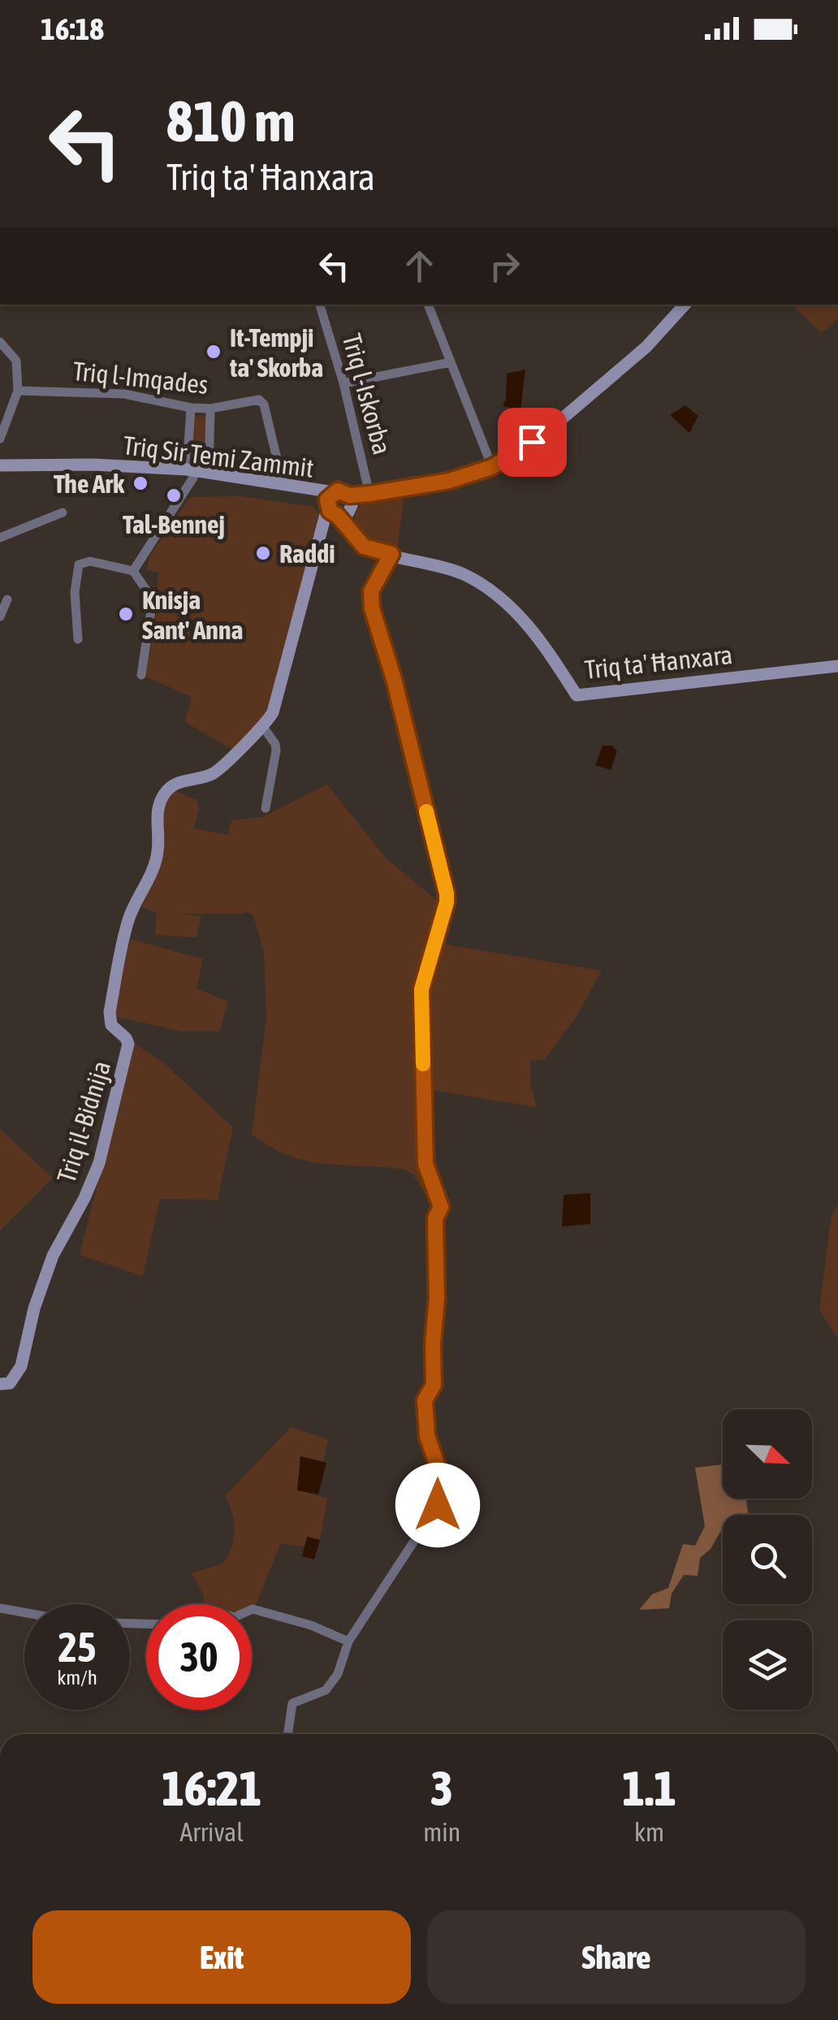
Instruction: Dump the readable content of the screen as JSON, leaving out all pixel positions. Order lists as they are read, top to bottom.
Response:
{
  "streets": {
    "street": [
      "Triq l-Imqades",
      "Triq l-Iskorba",
      "Triq Sir Temi Zammit",
      "Triq ta' Ħanxara",
      "Triq il-Bidnija"
    ]
  },
  "crossings": [
    ["Triq l-Imqades", "Triq Sir Temi Zammit"],
    ["Triq l-Iskorba", "Triq Sir Temi Zammit"],
    ["Triq Sir Temi Zammit", "Triq ta' Ħanxara"],
    ["Triq Sir Temi Zammit", "Triq il-Bidnija"],
    ["Triq ta' Ħanxara", "Triq il-Bidnija"]
  ],
  "places": [
    "It-Tempji ta' Skorba",
    "The Ark",
    "Tal-Bennej",
    "Raddi",
    "Knisja Sant' Anna"
  ],
  "north": "bottom right",
  "page": {
    "status": "16:18",
    "turn": ["810 m", "Triq ta' Ħanxara"],
    "speed": "25 km/h",
    "limit": "30",
    "eta": [
      "16:21",
      "Arrival",
      "3",
      "min",
      "1.1",
      "km"
    ],
    "buttons": ["Exit", "Share"]
  }
}
